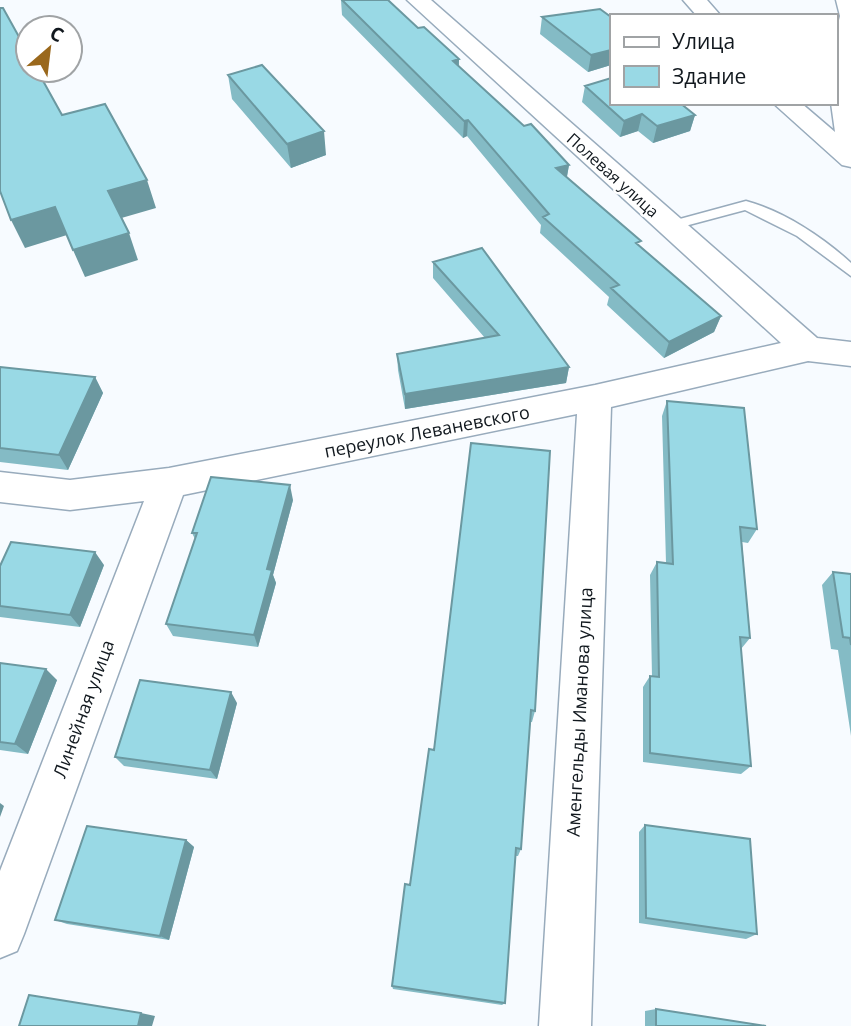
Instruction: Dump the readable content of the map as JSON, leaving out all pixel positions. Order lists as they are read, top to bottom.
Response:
{
  "streets": {
    "street": [
      "Полевая улица",
      "переулок Леваневского",
      "Линейная улица",
      "Аменгельды Иманова улица"
    ]
  },
  "crossings": [
    ["Полевая улица", "переулок Леваневского"],
    ["переулок Леваневского", "Линейная улица"],
    ["переулок Леваневского", "Аменгельды Иманова улица"]
  ],
  "legend": ["Улица", "Здание"],
  "north": "top right"
}
